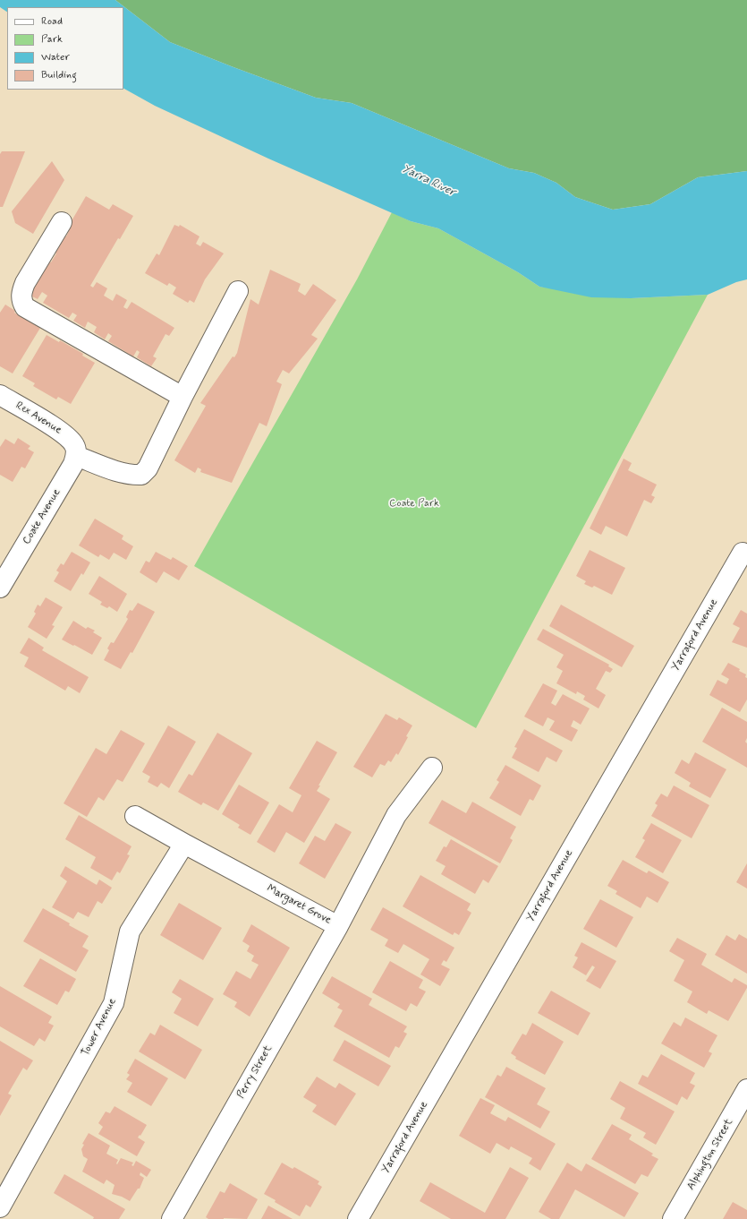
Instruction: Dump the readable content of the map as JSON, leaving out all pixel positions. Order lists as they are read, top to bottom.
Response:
{
  "streets": {
    "street": [
      "Rex Avenue",
      "Coate Avenue",
      "Yarraford Avenue",
      "Margaret Grove",
      "Tower Avenue",
      "Perry Street",
      "Alphington Street"
    ]
  },
  "crossings": [
    ["Rex Avenue", "Coate Avenue"],
    ["Margaret Grove", "Tower Avenue"],
    ["Margaret Grove", "Perry Street"]
  ],
  "water": ["Yarra River"],
  "parks": ["Coate Park"],
  "legend": [
    "Road",
    "Park",
    "Water",
    "Building"
  ]
}
